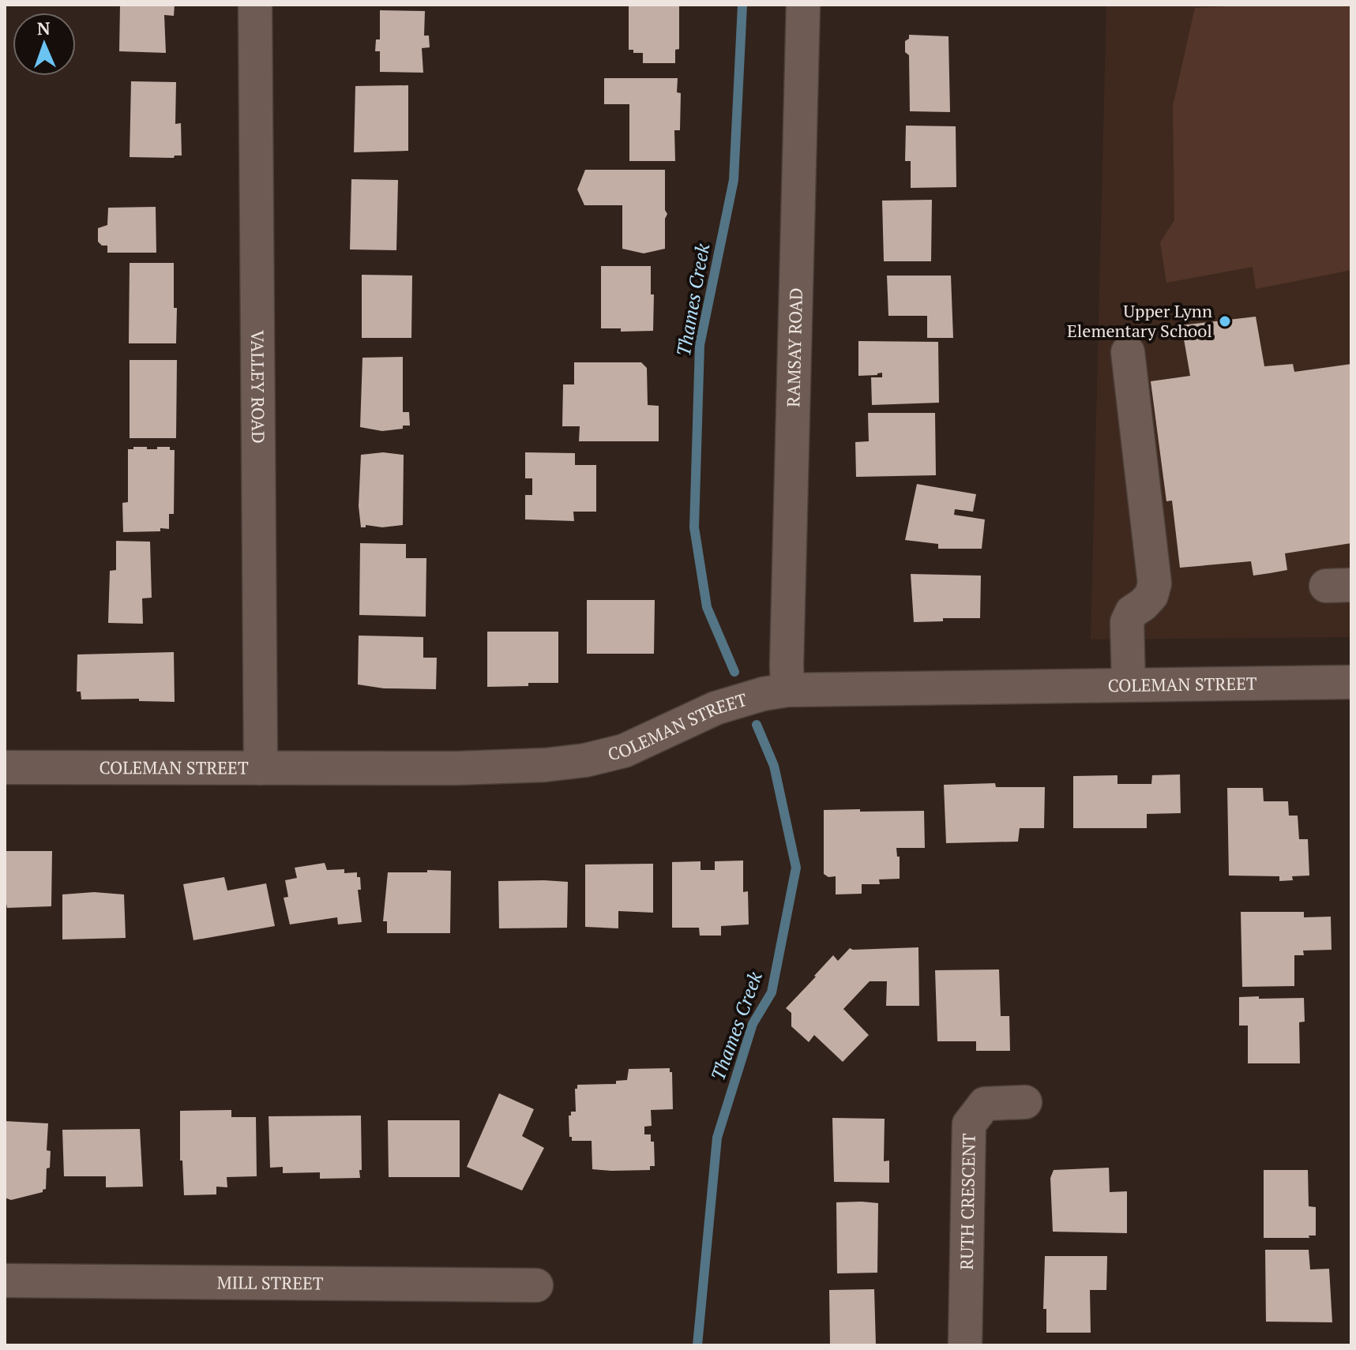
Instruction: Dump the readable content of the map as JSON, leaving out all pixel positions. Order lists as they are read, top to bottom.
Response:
{
  "streets": {
    "street": [
      "RAMSAY ROAD",
      "VALLEY ROAD",
      "COLEMAN STREET",
      "RUTH CRESCENT",
      "MILL STREET"
    ]
  },
  "crossings": [
    ["RAMSAY ROAD", "COLEMAN STREET"],
    ["VALLEY ROAD", "COLEMAN STREET"]
  ],
  "water": ["Thames Creek"],
  "places": ["Upper Lynn Elementary School"],
  "north": "top"
}
